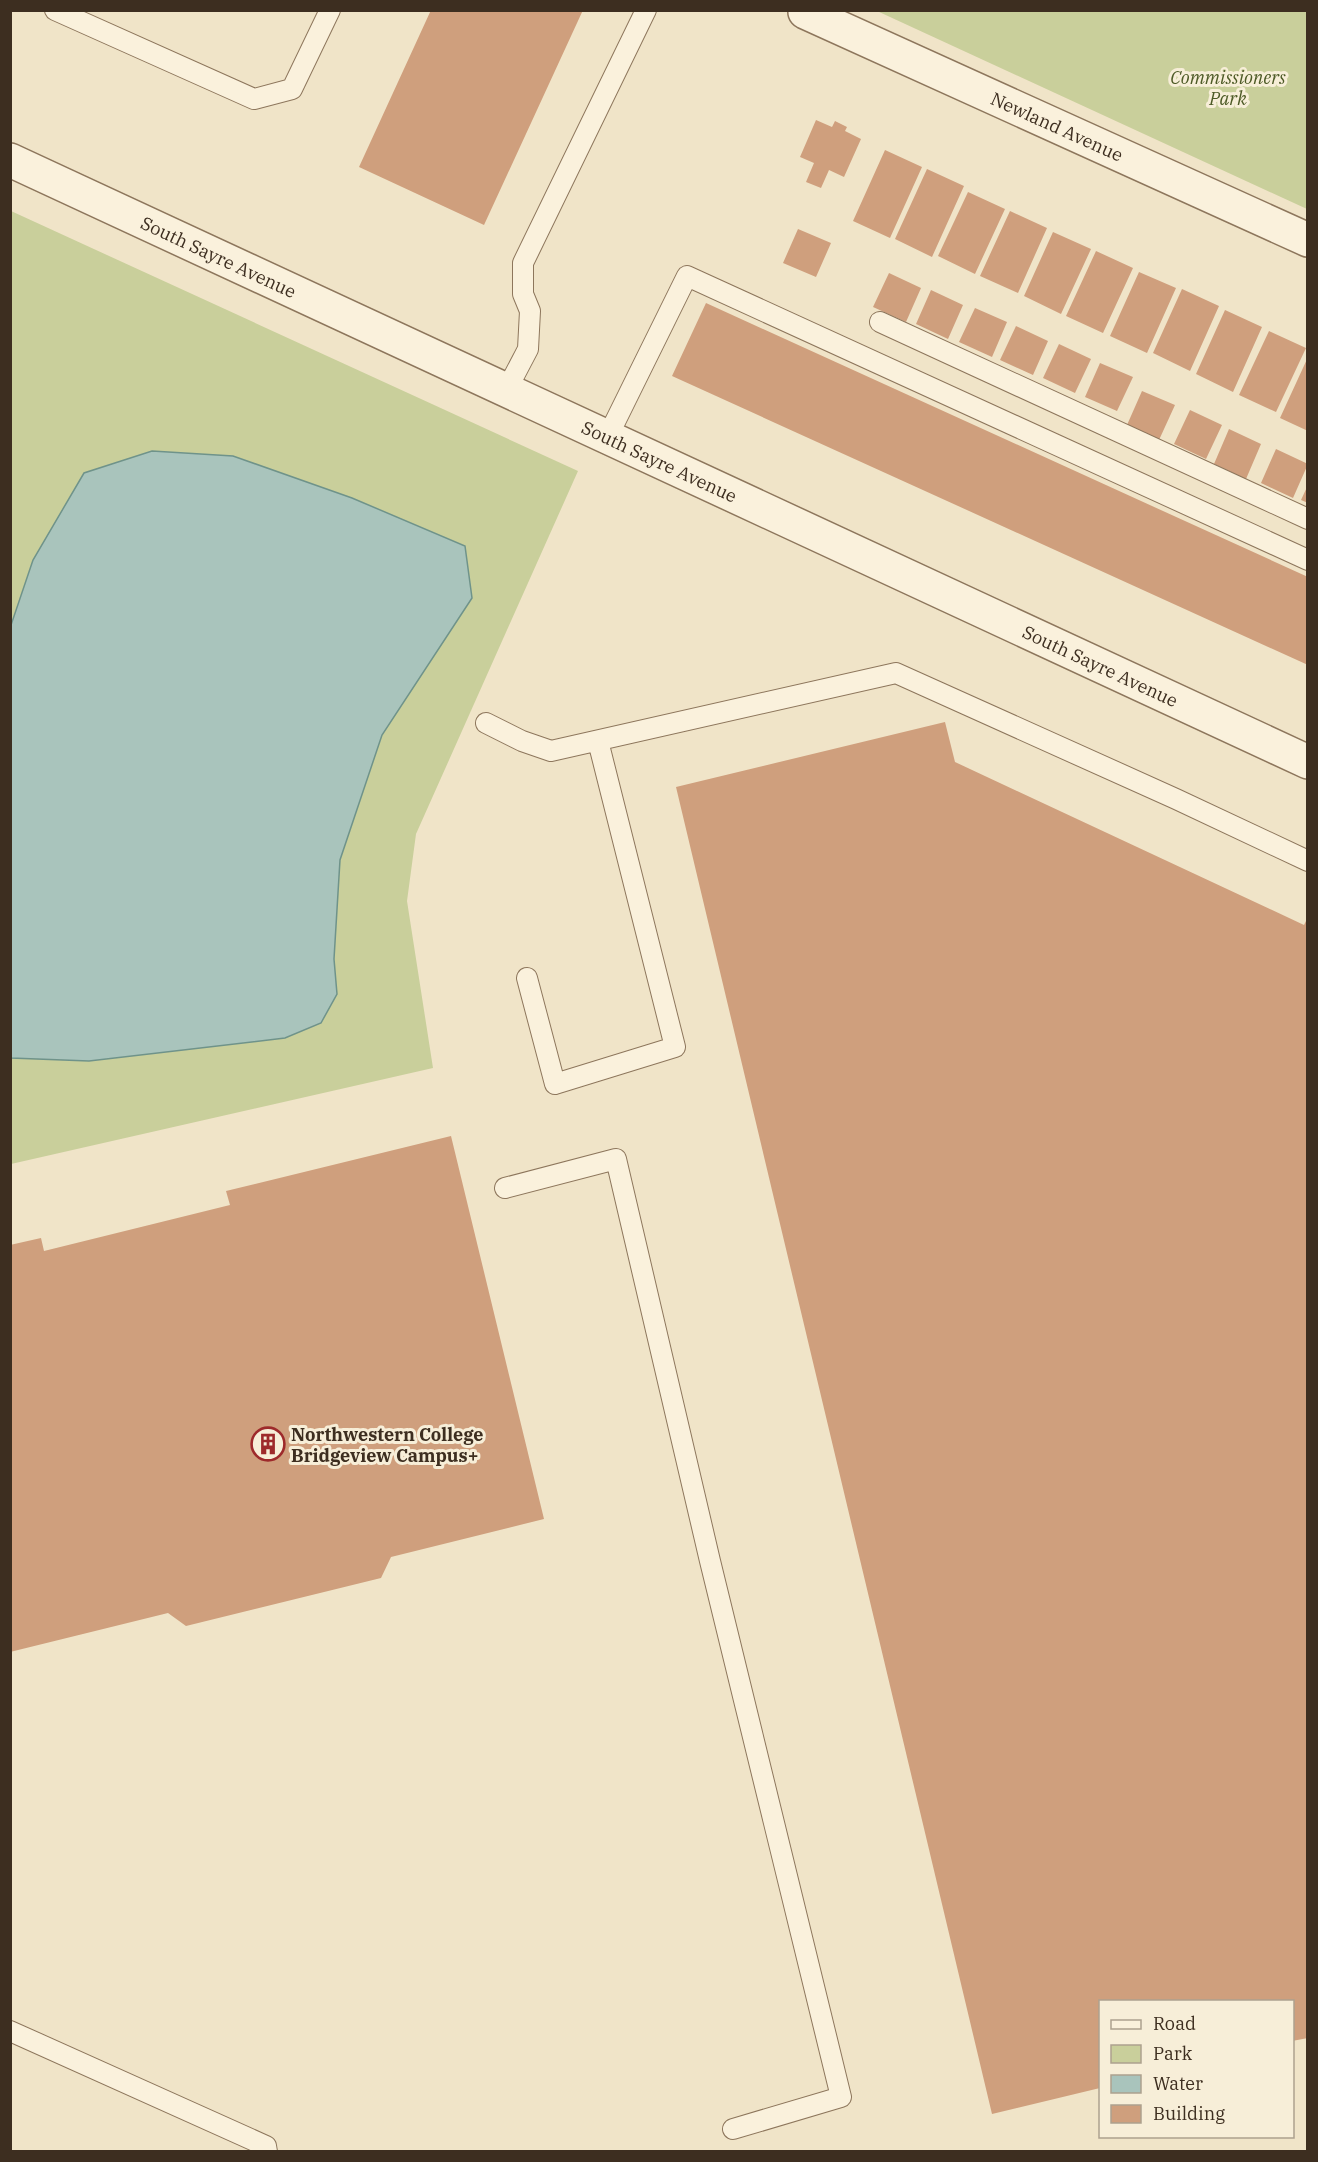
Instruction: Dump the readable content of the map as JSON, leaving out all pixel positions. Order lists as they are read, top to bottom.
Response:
{
  "streets": {
    "street": ["Newland Avenue", "South Sayre Avenue"]
  },
  "parks": ["Commissioners Park"],
  "places": {
    "building": ["Northwestern College Bridgeview Campus+"]
  },
  "legend": [
    "Road",
    "Park",
    "Water",
    "Building"
  ]
}
